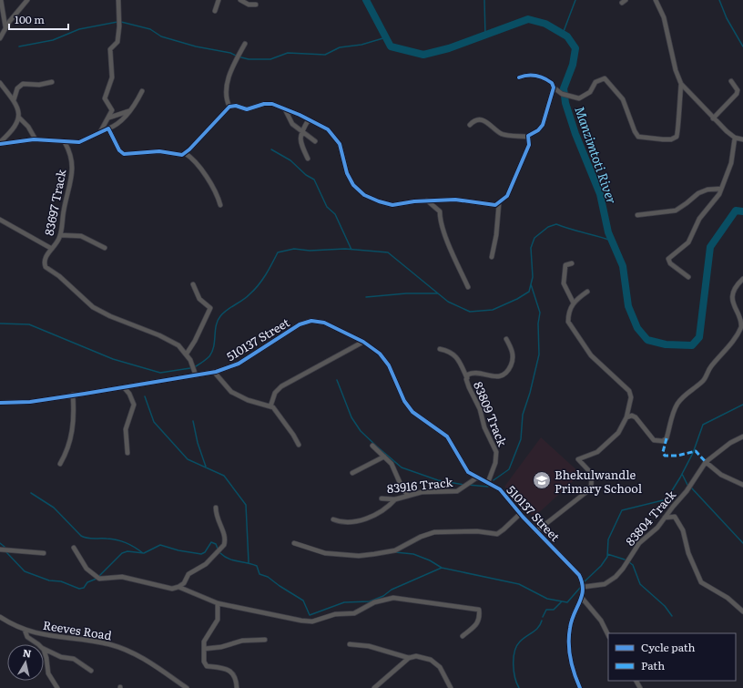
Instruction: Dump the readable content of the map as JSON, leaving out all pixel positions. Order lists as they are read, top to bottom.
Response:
{
  "streets": {
    "street": [
      "83697 Track",
      "510137 Street",
      "83809 Track",
      "83916 Track",
      "83804 Track",
      "Reeves Road"
    ]
  },
  "crossings": [
    ["83697 Track", "510137 Street"],
    ["510137 Street", "83809 Track"],
    ["510137 Street", "83916 Track"],
    ["510137 Street", "83804 Track"]
  ],
  "water": ["Manzimtoti River"],
  "places": {
    "school or university": ["Bhekulwandle Primary School"]
  },
  "legend": ["Cycle path", "Path"],
  "scale_bar": "100 m",
  "north": "top"
}
